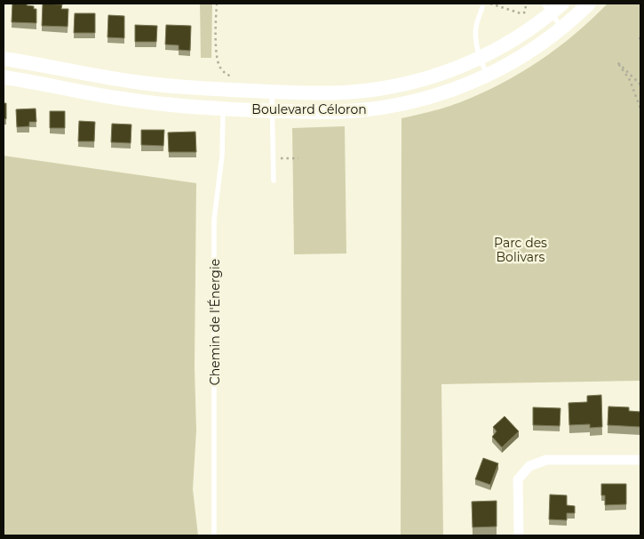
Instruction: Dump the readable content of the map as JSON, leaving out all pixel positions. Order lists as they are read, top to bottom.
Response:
{
  "streets": {
    "street": ["Boulevard Céloron"],
    "lane": ["Chemin de l'Énergie"]
  },
  "crossings": [
    ["Boulevard Céloron", "Chemin de l'Énergie"]
  ],
  "parks": ["Parc des Bolivars"]
}
